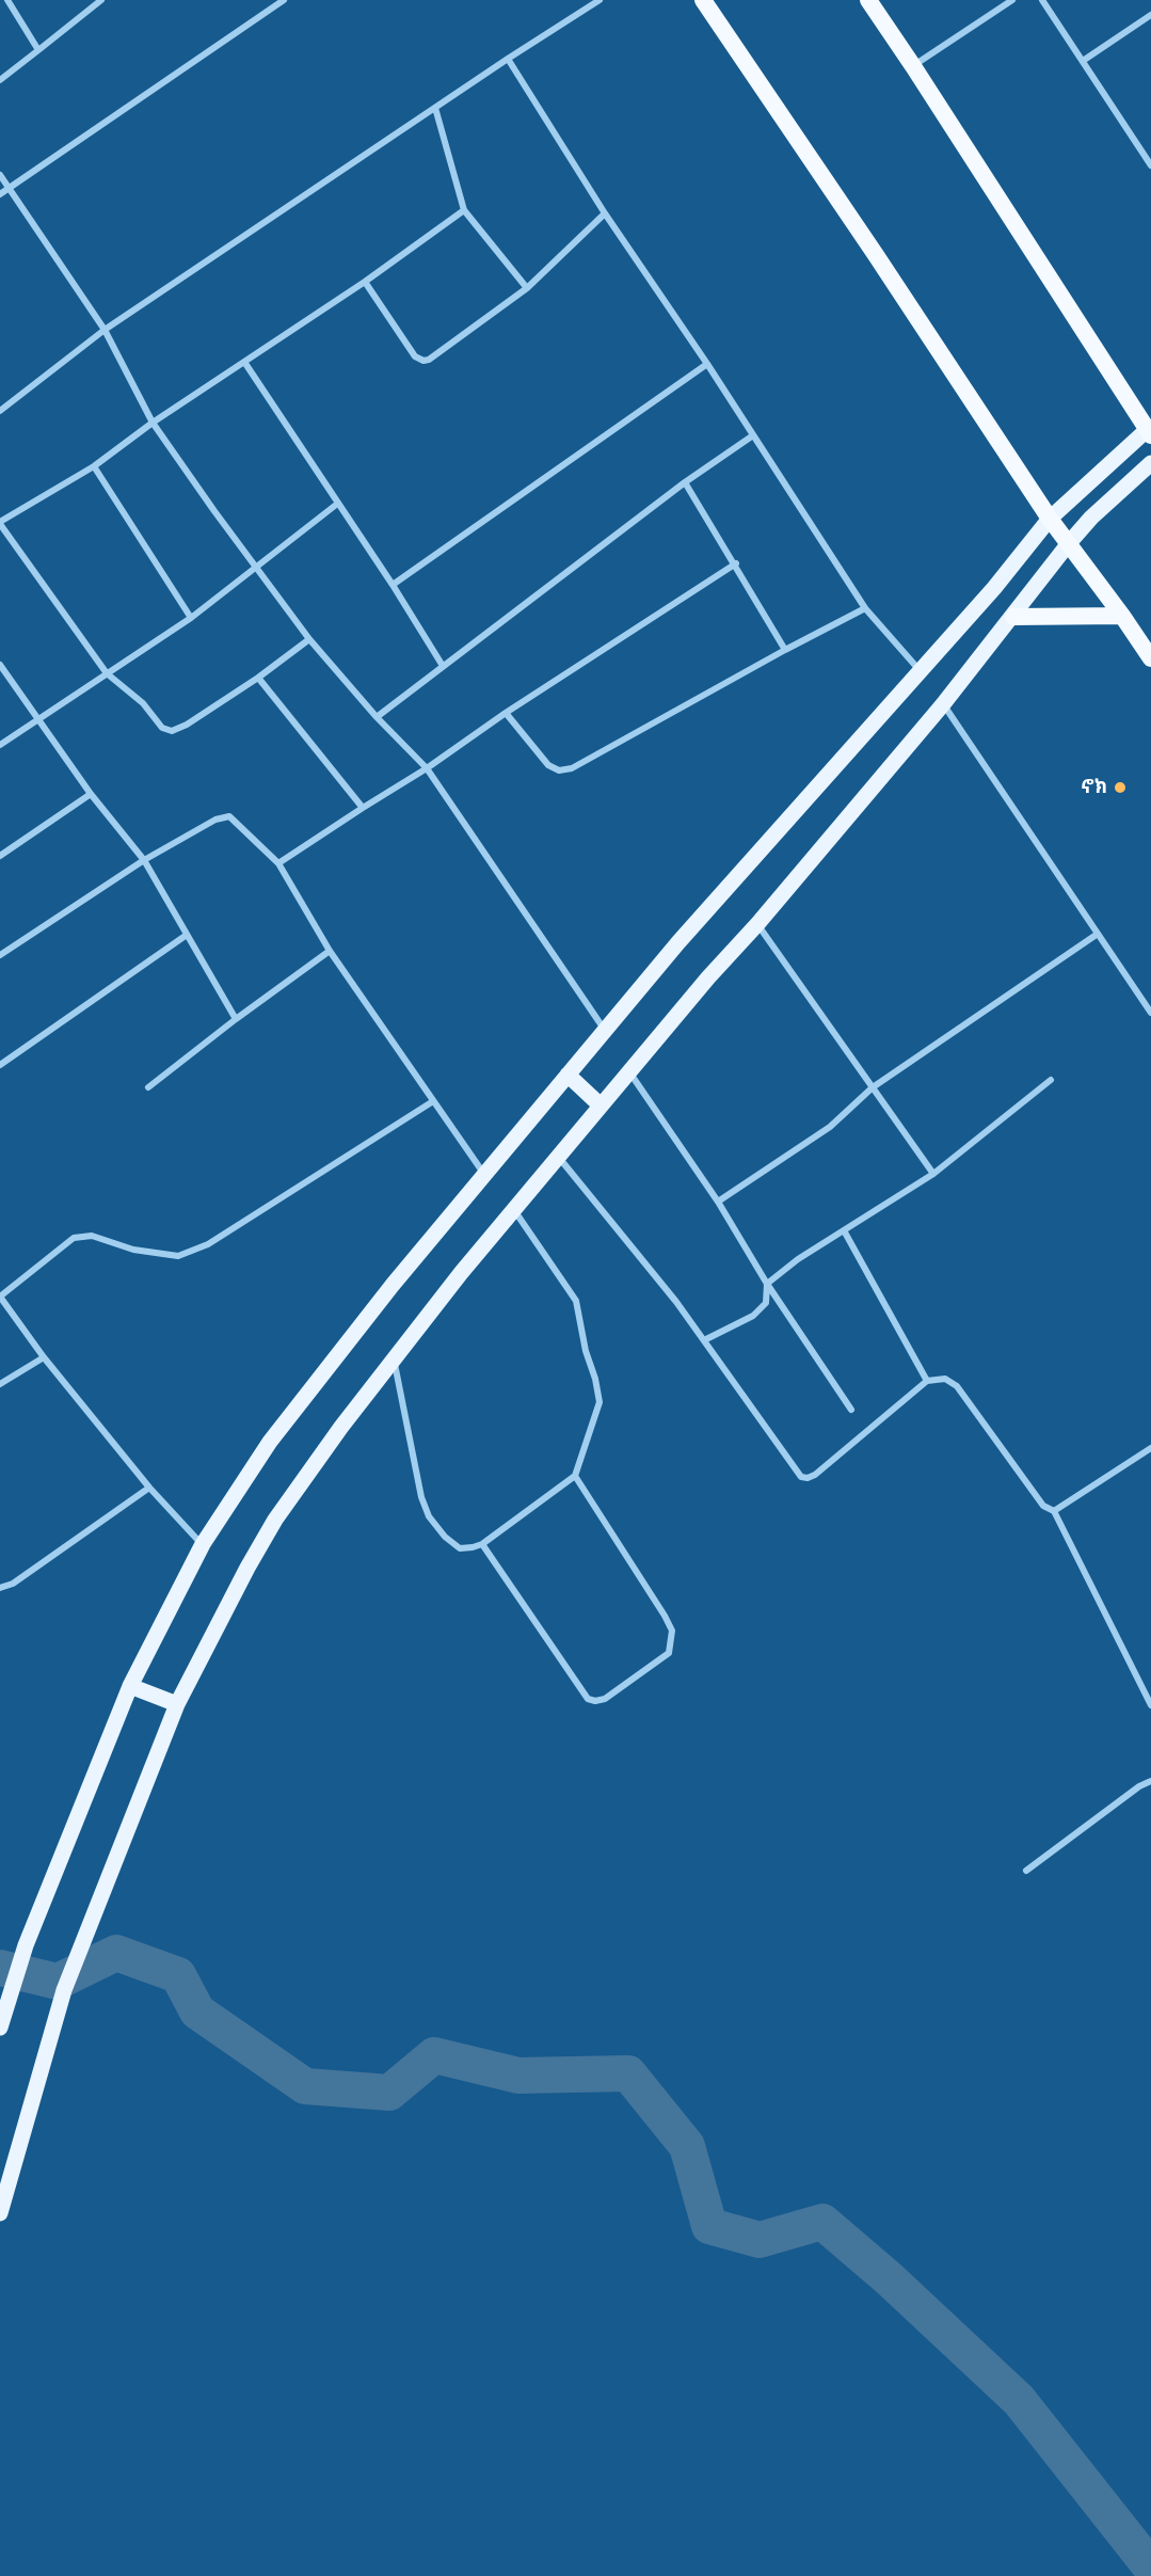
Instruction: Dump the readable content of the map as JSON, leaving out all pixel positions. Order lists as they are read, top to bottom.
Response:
{
  "places": ["ኖክ"]
}
